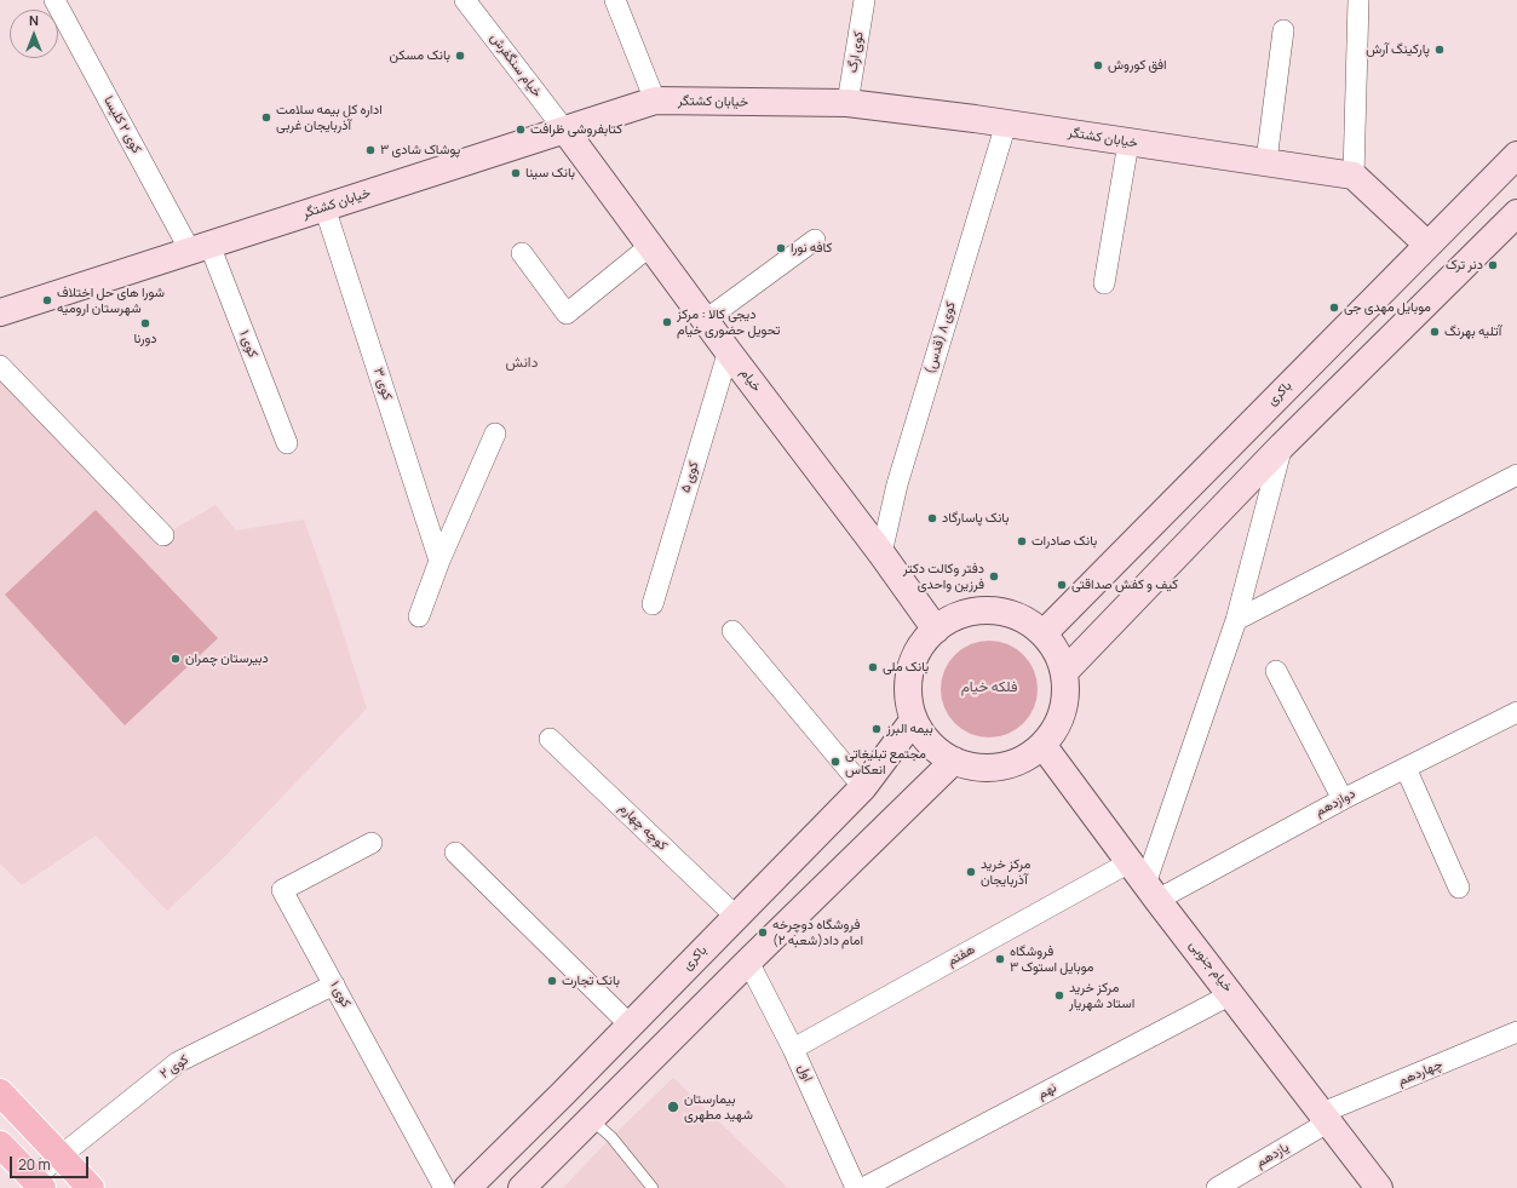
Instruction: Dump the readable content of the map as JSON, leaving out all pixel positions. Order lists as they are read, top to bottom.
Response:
{
  "streets": {
    "main road": [
      "خیابان کشتگر",
      "خیام",
      "باکری",
      "خیام جنوبی"
    ],
    "street": [
      "کوی ارگ",
      "خیام سنگفرش",
      "کوی ۲ کلیسا",
      "کوی ۸ (قدس)",
      "کوی ۱",
      "کوی ۳",
      "کوی ۵",
      "دوازدهم",
      "کوچه چهارم",
      "هفتم",
      "کوی ۲",
      "اول",
      "چهاردهم",
      "نهم",
      "یازدهم"
    ]
  },
  "crossings": [
    ["کوی ارگ", "خیابان کشتگر"],
    ["خیام سنگفرش", "خیابان کشتگر"],
    ["خیام سنگفرش", "خیام"],
    ["خیابان کشتگر", "کوی ۲ کلیسا"],
    ["خیابان کشتگر", "کوی ۸ (قدس)"],
    ["خیابان کشتگر", "کوی ۱"],
    ["خیابان کشتگر", "خیام"],
    ["خیابان کشتگر", "کوی ۳"],
    ["کوی ۲ کلیسا", "کوی ۱"],
    ["کوی ۸ (قدس)", "خیام"],
    ["کوی ۱", "کوی ۲"],
    ["خیام", "باکری"],
    ["خیام", "کوی ۵"],
    ["خیام", "خیام جنوبی"],
    ["باکری", "کوچه چهارم"],
    ["باکری", "خیام جنوبی"],
    ["دوازدهم", "خیام جنوبی"],
    ["هفتم", "خیام جنوبی"],
    ["هفتم", "اول"],
    ["خیام جنوبی", "چهاردهم"],
    ["خیام جنوبی", "نهم"],
    ["خیام جنوبی", "یازدهم"],
    ["چهاردهم", "یازدهم"]
  ],
  "districts": ["دانش", "فلکه خیام"],
  "places": [
    "پارکینگ آرش",
    "بانک مسکن",
    "افق کوروش",
    "اداره کل بیمه سلامت آذربایجان غربی",
    "کتابفروشی ظرافت",
    "پوشاک شادی ۳",
    "بانک سینا",
    "کافه نورا",
    "دنر ترک",
    "شورا های حل اختلاف شهرستان ارومیه",
    "موبایل مهدی جی",
    "دیجی کالا : مرکز تحویل حضوری خیام",
    "دورنا",
    "آتلیه بهرنگ",
    "بانک پاسارگاد",
    "بانک صادرات",
    "دفتر وکالت دکتر فرزین واحدی",
    "کیف و کفش صداقتی",
    "دبیرستان چمران",
    "بانک ملی",
    "بیمه البرز",
    "مجتمع تبلیغاتی انعکاس",
    "مرکز خرید آذربایجان",
    "فروشگاه دوچرخه امام داد(شعبه ۲)",
    "فروشگاه موبایل استوک ۳",
    "بانک تجارت",
    "مرکز خرید استاد شهریار",
    "بیمارستان شهید مطهری"
  ],
  "scale_bar": "20 m",
  "north": "top"
}
